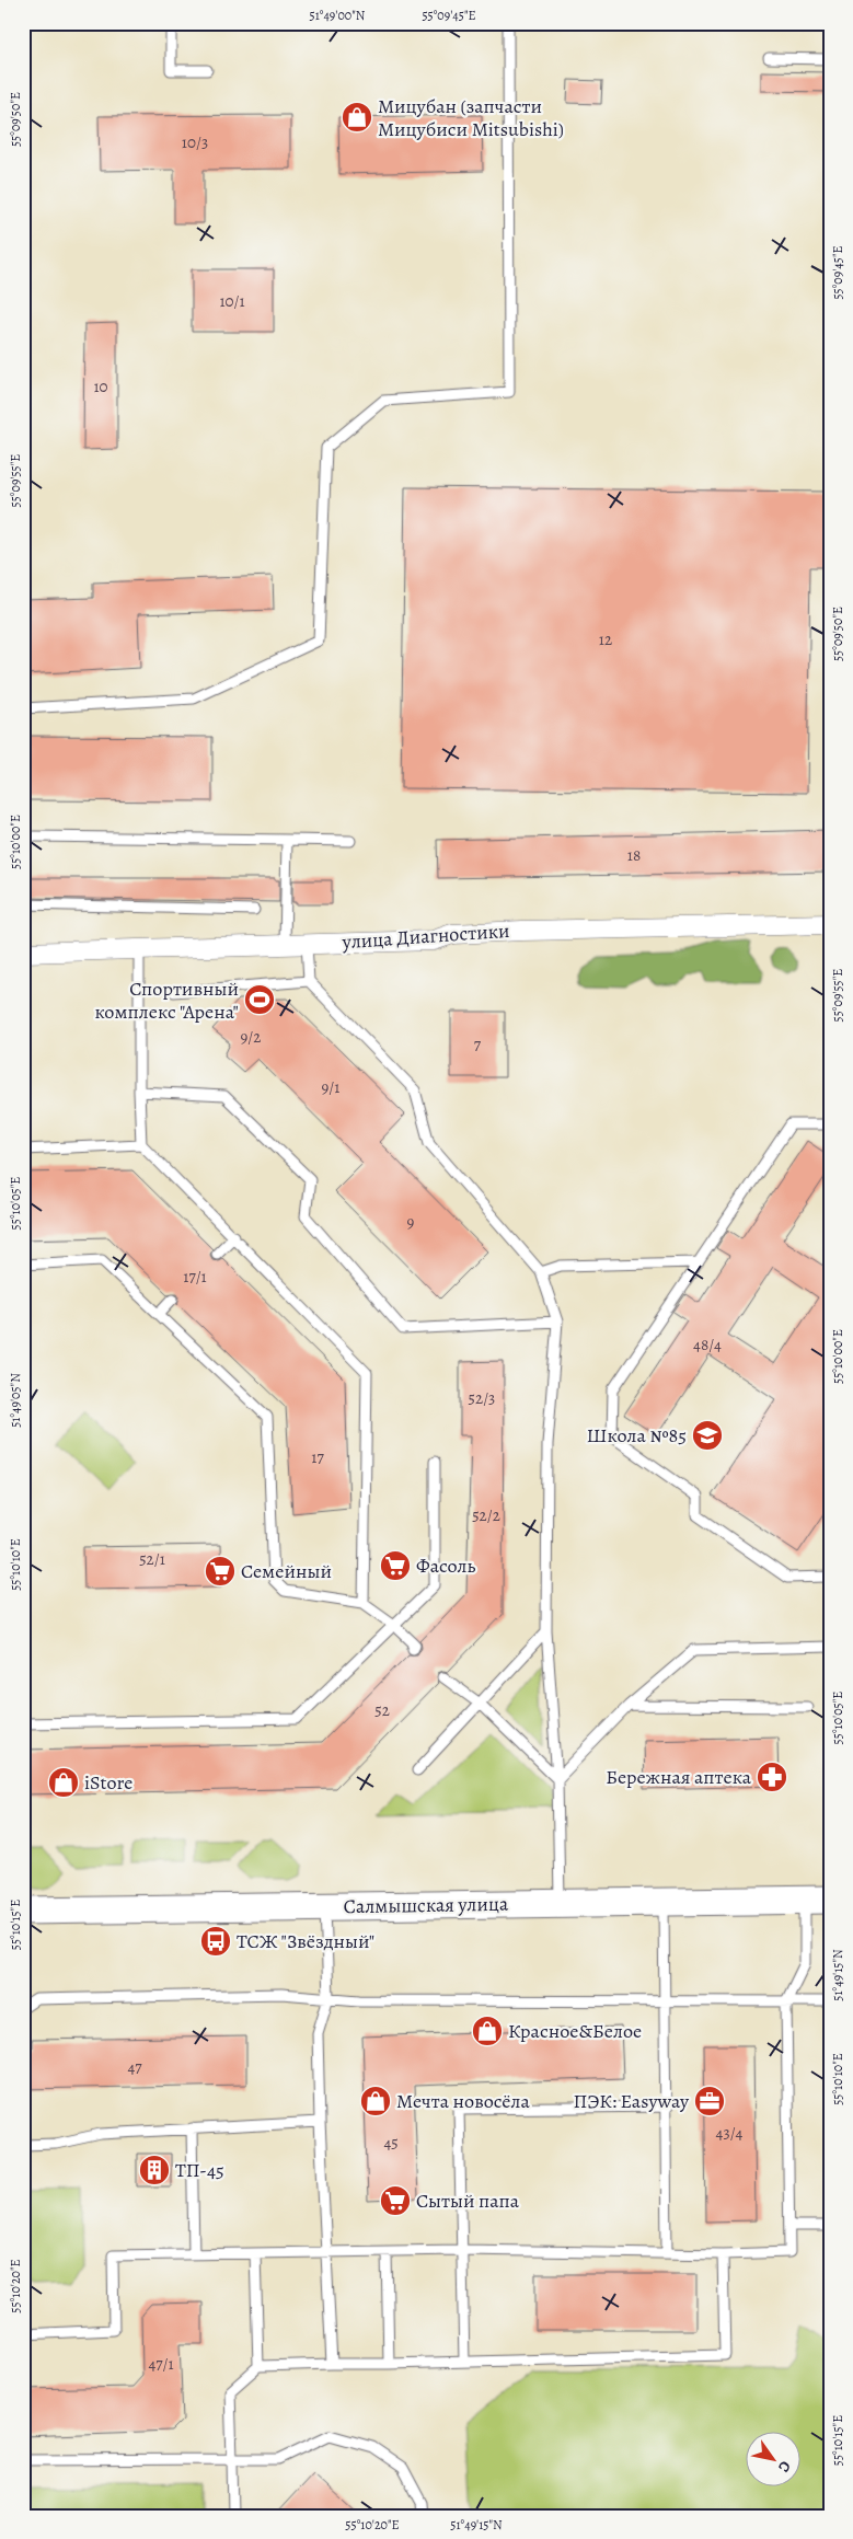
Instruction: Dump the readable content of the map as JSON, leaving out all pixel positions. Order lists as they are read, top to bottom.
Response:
{
  "streets": {
    "main road": ["Салмышская улица"],
    "street": ["улица Диагностики"]
  },
  "places": {
    "shop": [
      "Мицубан (запчасти Мицубиси Mitsubishi)",
      "iStore",
      "Красное&Белое",
      "Мечта новосёла"
    ],
    "sports": ["Спортивный комплекс \"Арена\""],
    "school or university": ["Школа №85"],
    "supermarket": ["Фасоль", "Семейный", "Сытый папа"],
    "pharmacy": ["Бережная аптека"],
    "bus stop": ["ТСЖ \"Звёздный\""],
    "office": ["ПЭК: Easyway"],
    "building": ["ТП-45"]
  },
  "house_numbers": [
    "10/3",
    "10/1",
    "10",
    "12",
    "18",
    "9/2",
    "7",
    "9/1",
    "9",
    "17/1",
    "48/4",
    "52/3",
    "17",
    "52/2",
    "52/1",
    "52",
    "47",
    "43/4",
    "45",
    "47/1"
  ],
  "north": "bottom right",
  "coordinates": [
    "51°49'00\"N",
    "55°09'45\"E",
    "55°09'50\"E",
    "55°09'55\"E",
    "55°10'00\"E",
    "55°10'05\"E",
    "51°49'05\"N",
    "55°10'10\"E",
    "55°10'15\"E",
    "51°49'15\"N",
    "55°10'20\"E"
  ]
}
